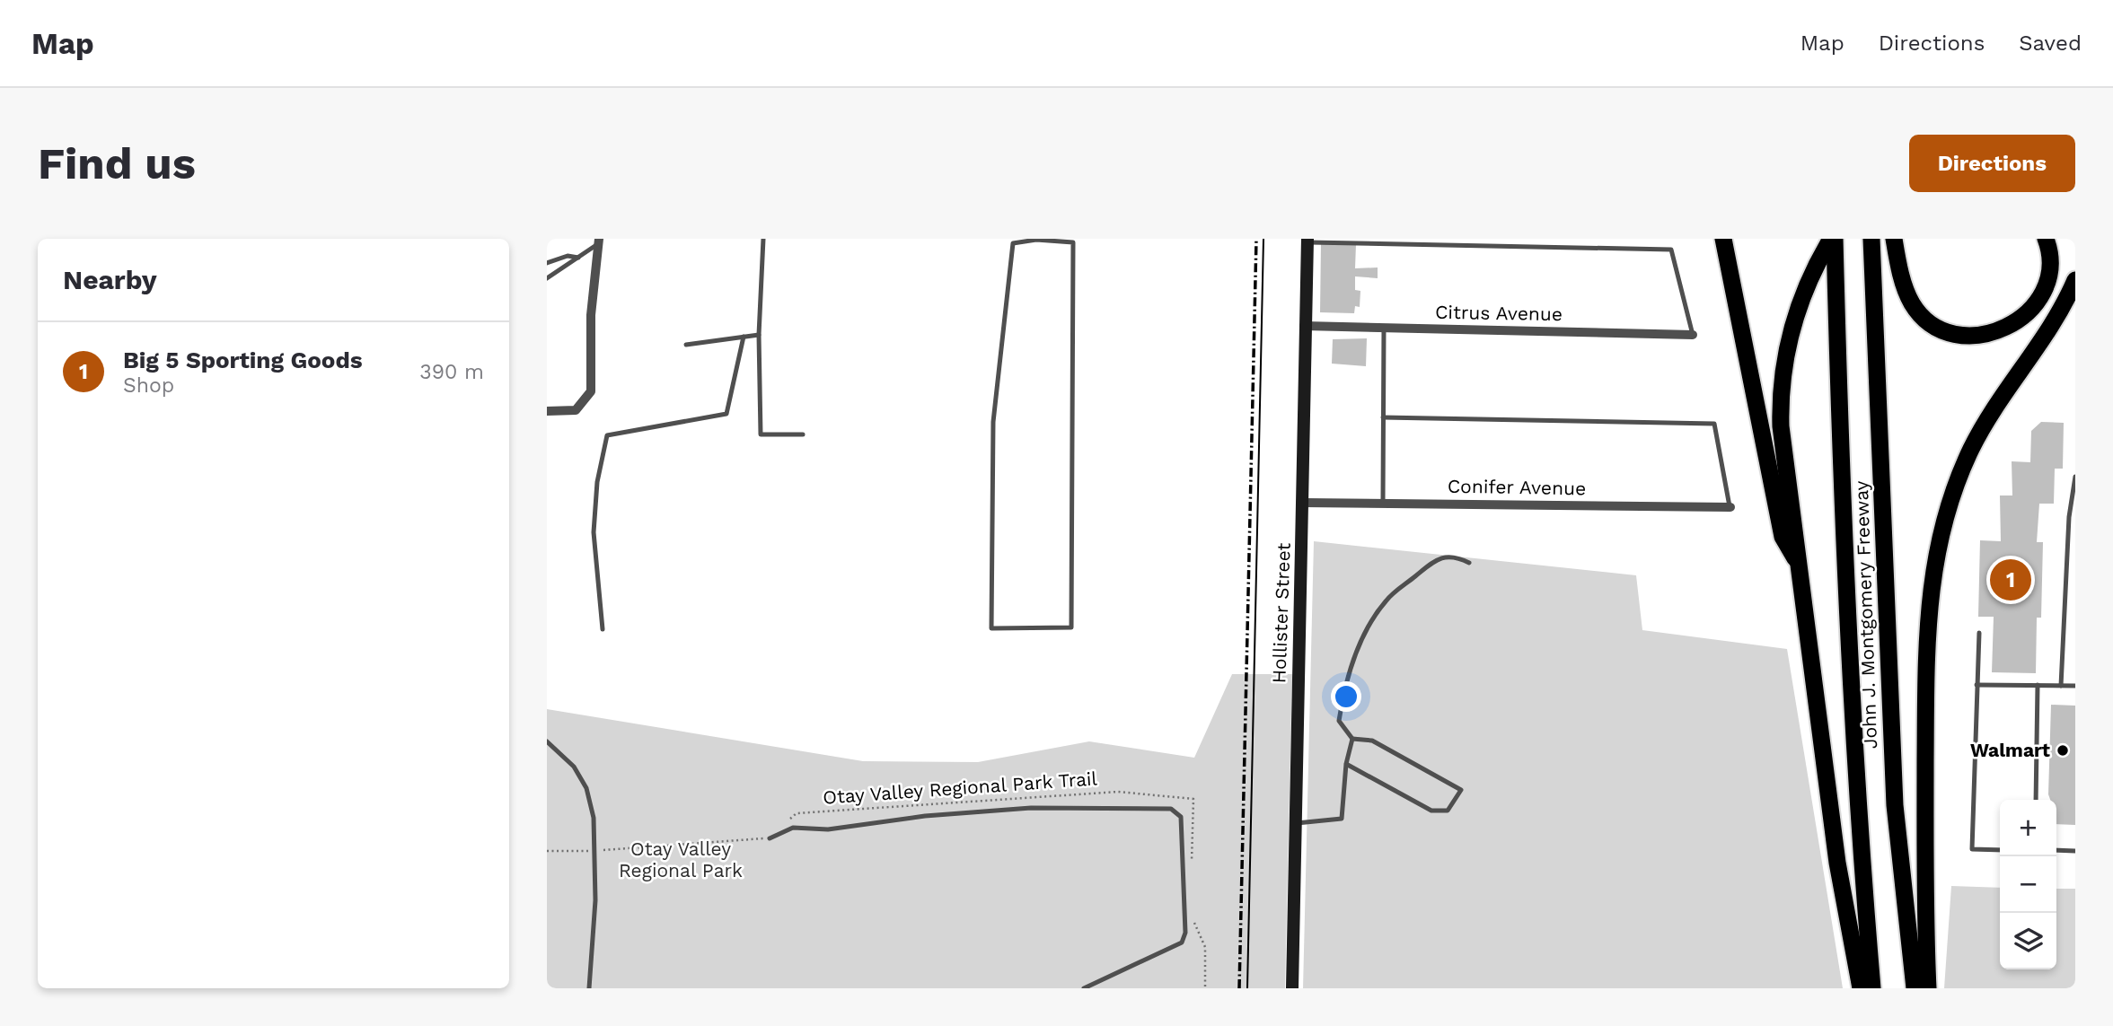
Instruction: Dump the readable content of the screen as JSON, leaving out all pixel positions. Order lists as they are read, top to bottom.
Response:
{
  "streets": {
    "highway": ["John J. Montgomery Freeway"],
    "main road": ["Hollister Street"],
    "street": ["Citrus Avenue", "Conifer Avenue"],
    "path": ["Otay Valley Regional Park Trail"]
  },
  "crossings": [
    ["Citrus Avenue", "Hollister Street"],
    ["Conifer Avenue", "Hollister Street"]
  ],
  "parks": ["Otay Valley Regional Park"],
  "places": ["Walmart"],
  "page": {
    "header": "Map",
    "nav": ["Map", "Directions", "Saved"],
    "buttons": "Directions",
    "title": "Find us",
    "heading": "Nearby",
    "list": [
      {
        "mark": "1",
        "name": "Big 5 Sporting Goods",
        "note": "Shop",
        "value": "390 m"
      }
    ],
    "pins": "1",
    "map_buttons": ["+", "−"]
  }
}
